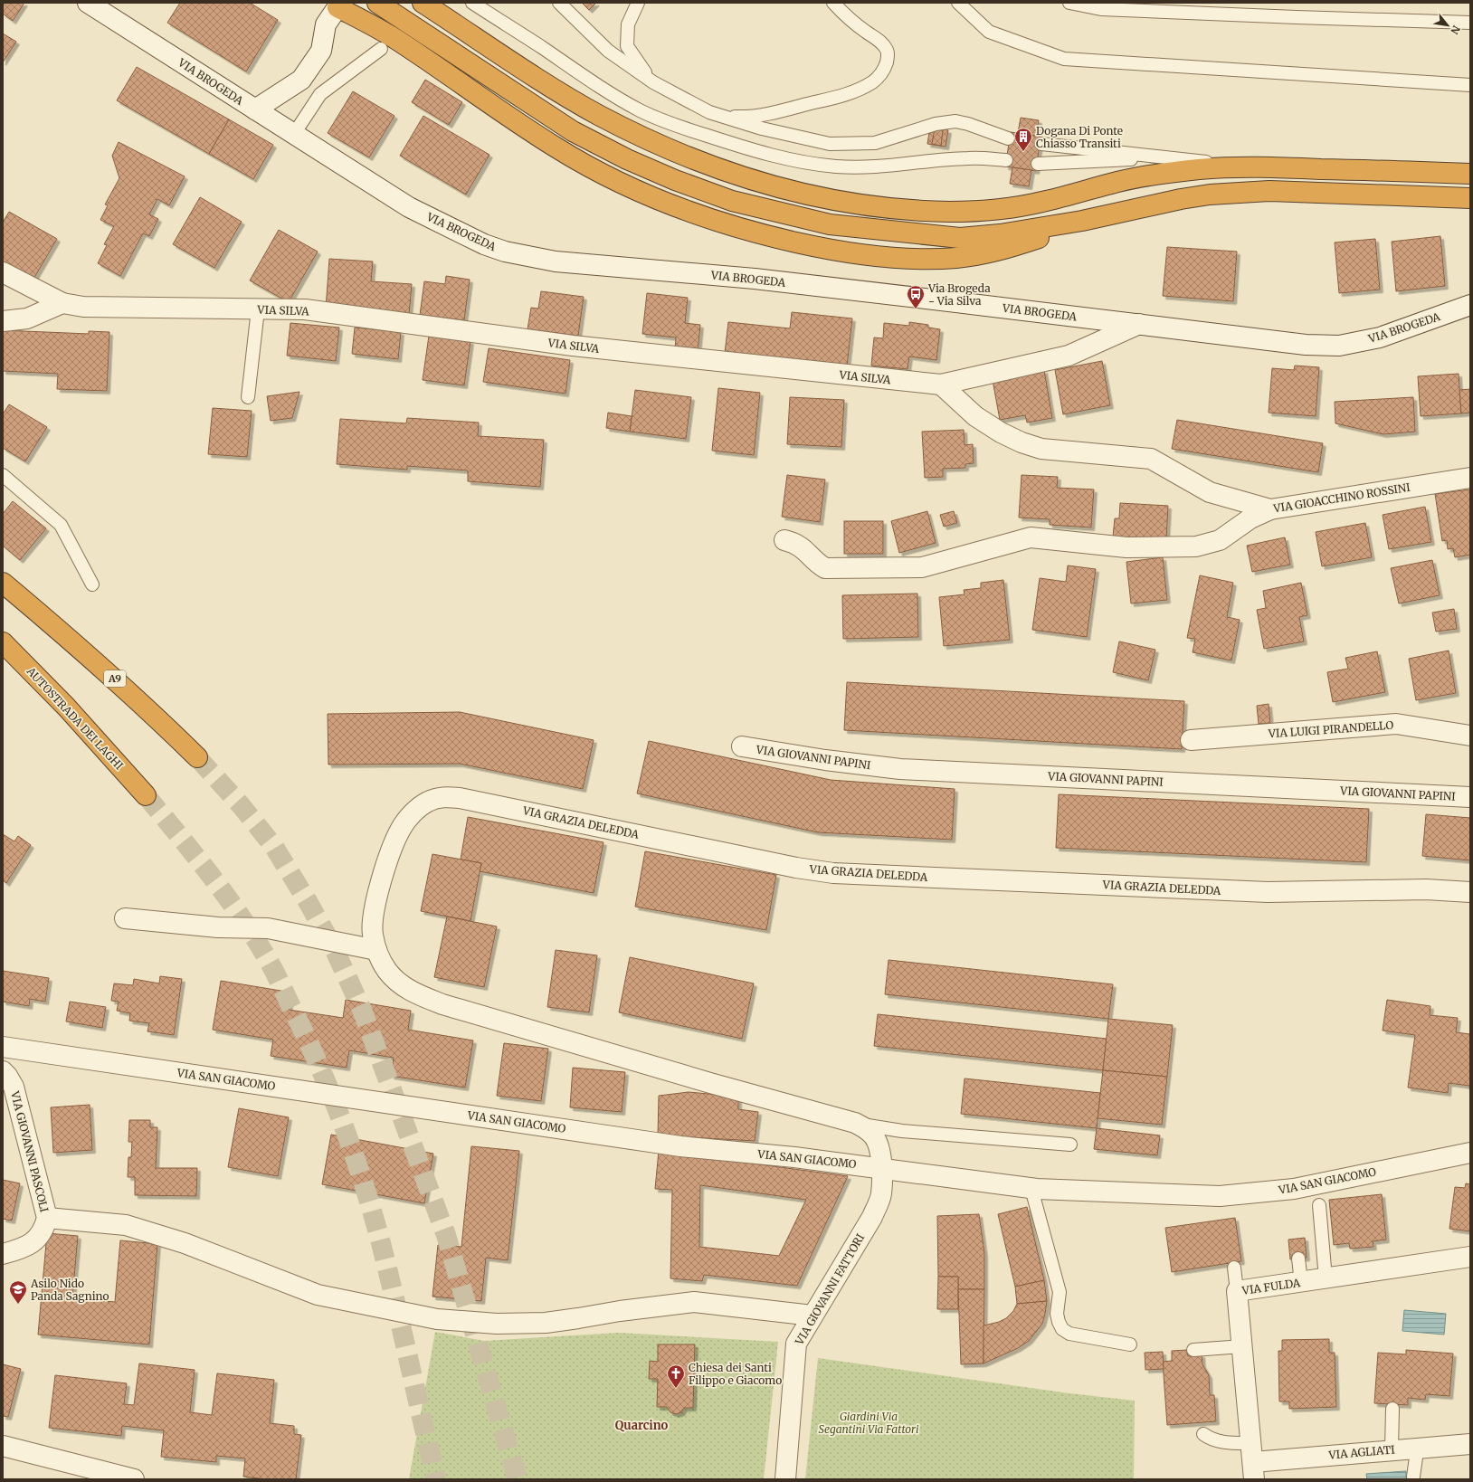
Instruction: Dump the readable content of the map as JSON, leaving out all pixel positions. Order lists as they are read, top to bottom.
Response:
{
  "streets": {
    "highway": ["A9", "AUTOSTRADA DEI LAGHI"],
    "street": [
      "VIA BROGEDA",
      "VIA SILVA",
      "VIA GIOACCHINO ROSSINI",
      "VIA LUIGI PIRANDELLO",
      "VIA GIOVANNI PAPINI",
      "VIA GRAZIA DELEDDA",
      "VIA SAN GIACOMO",
      "VIA GIOVANNI PASCOLI",
      "VIA FULDA",
      "VIA GIOVANNI FATTORI",
      "VIA AGLIATI"
    ]
  },
  "crossings": [
    ["VIA BROGEDA", "VIA SILVA"],
    ["VIA SILVA", "VIA GIOACCHINO ROSSINI"],
    ["VIA GRAZIA DELEDDA", "VIA SAN GIACOMO"],
    ["VIA GRAZIA DELEDDA", "VIA GIOVANNI FATTORI"],
    ["VIA SAN GIACOMO", "VIA GIOVANNI FATTORI"],
    ["VIA FULDA", "VIA AGLIATI"]
  ],
  "districts": ["Quarcino"],
  "parks": ["Giardini Via Segantini Via Fattori"],
  "places": {
    "building": ["Dogana Di Ponte Chiasso Transiti"],
    "bus stop": ["Via Brogeda - Via Silva"],
    "school or university": ["Asilo Nido Panda Sagnino"],
    "church": ["Chiesa dei Santi Filippo e Giacomo"]
  },
  "north": "bottom right"
}
